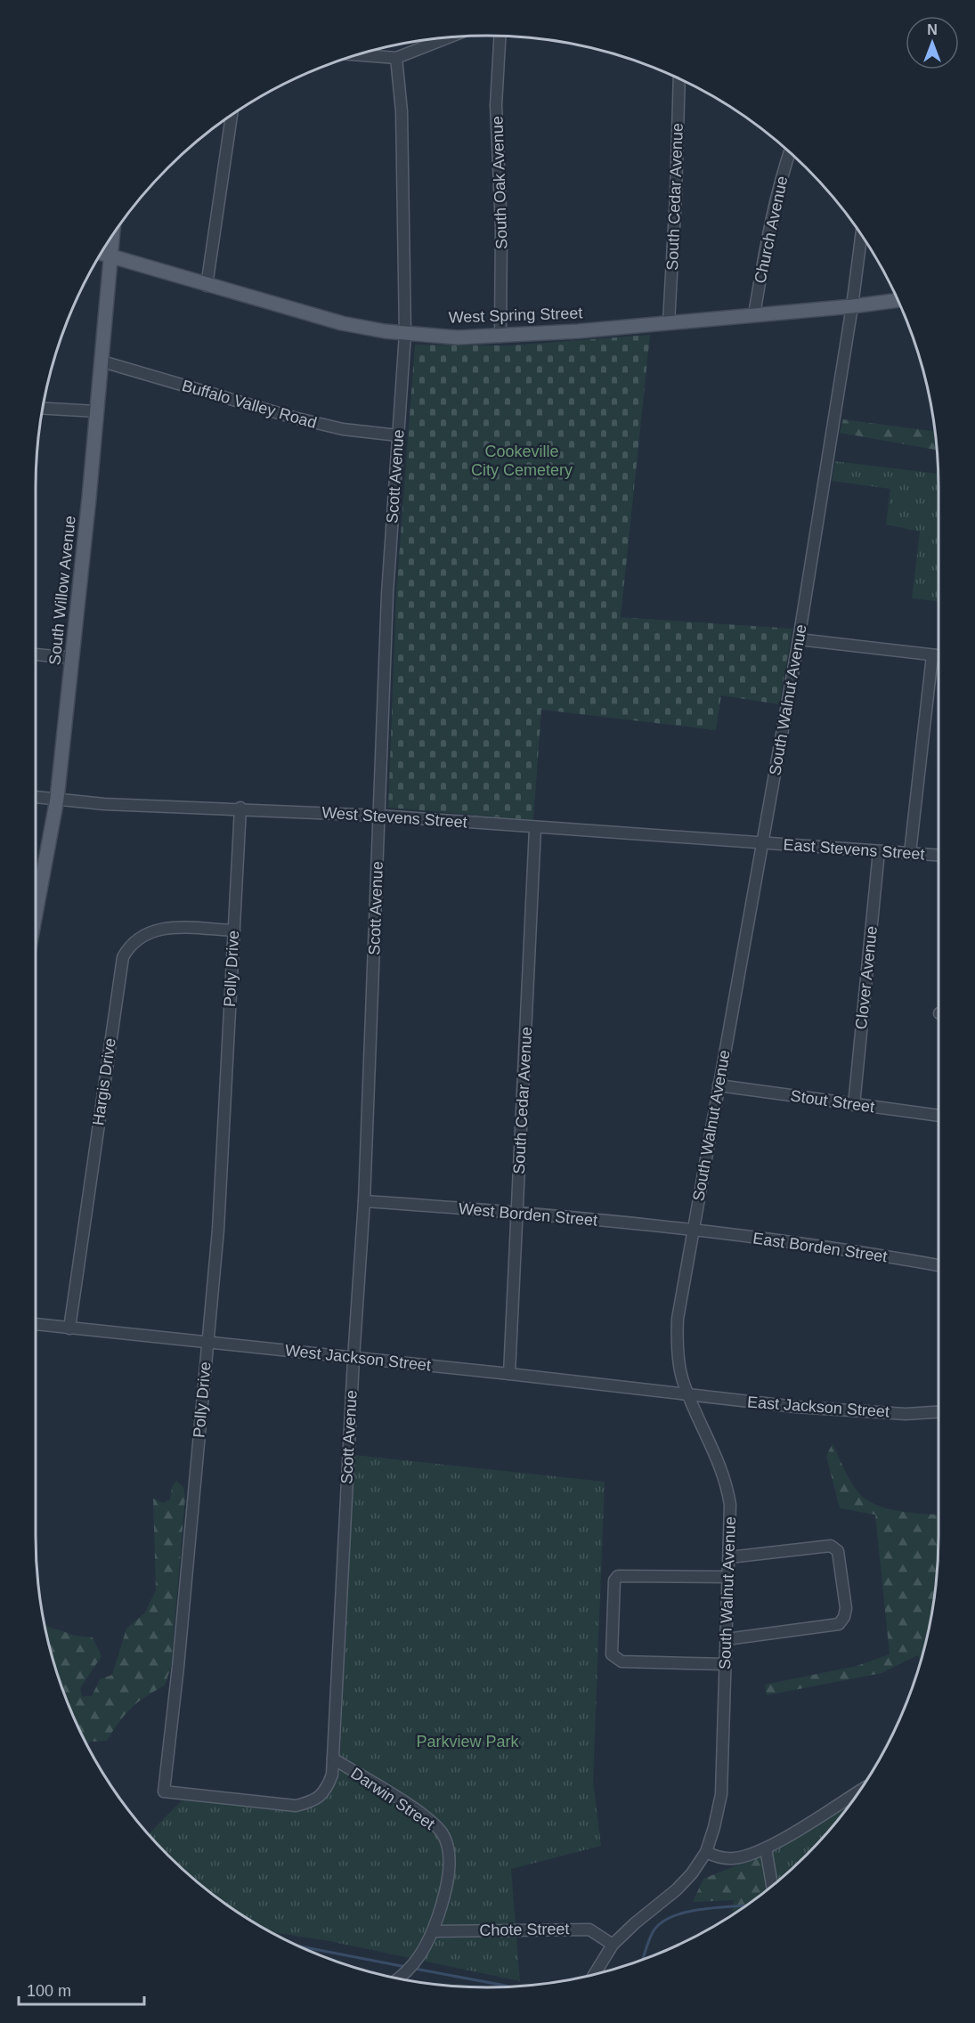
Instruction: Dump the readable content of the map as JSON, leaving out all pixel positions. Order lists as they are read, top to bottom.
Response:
{
  "streets": {
    "main road": ["West Spring Street", "South Willow Avenue"],
    "street": [
      "South Oak Avenue",
      "South Cedar Avenue",
      "Church Avenue",
      "Buffalo Valley Road",
      "Scott Avenue",
      "South Walnut Avenue",
      "West Stevens Street",
      "East Stevens Street",
      "Polly Drive",
      "Clover Avenue",
      "Hargis Drive",
      "Stout Street",
      "West Borden Street",
      "East Borden Street",
      "West Jackson Street",
      "East Jackson Street",
      "Darwin Street",
      "Chote Street"
    ]
  },
  "crossings": [
    ["South Oak Avenue", "West Spring Street"],
    ["South Cedar Avenue", "West Spring Street"],
    ["South Cedar Avenue", "West Stevens Street"],
    ["South Cedar Avenue", "West Borden Street"],
    ["South Cedar Avenue", "West Jackson Street"],
    ["Church Avenue", "West Spring Street"],
    ["West Spring Street", "Scott Avenue"],
    ["West Spring Street", "South Willow Avenue"],
    ["West Spring Street", "South Walnut Avenue"],
    ["Buffalo Valley Road", "Scott Avenue"],
    ["Buffalo Valley Road", "South Willow Avenue"],
    ["Scott Avenue", "West Stevens Street"],
    ["Scott Avenue", "Polly Drive"],
    ["Scott Avenue", "West Borden Street"],
    ["Scott Avenue", "West Jackson Street"],
    ["Scott Avenue", "Darwin Street"],
    ["South Willow Avenue", "West Stevens Street"],
    ["South Walnut Avenue", "West Stevens Street"],
    ["South Walnut Avenue", "East Stevens Street"],
    ["South Walnut Avenue", "Stout Street"],
    ["South Walnut Avenue", "West Borden Street"],
    ["South Walnut Avenue", "East Borden Street"],
    ["South Walnut Avenue", "West Jackson Street"],
    ["South Walnut Avenue", "East Jackson Street"],
    ["South Walnut Avenue", "Chote Street"],
    ["West Stevens Street", "East Stevens Street"],
    ["West Stevens Street", "Polly Drive"],
    ["East Stevens Street", "Clover Avenue"],
    ["Polly Drive", "Hargis Drive"],
    ["Polly Drive", "West Jackson Street"],
    ["Polly Drive", "Darwin Street"],
    ["Clover Avenue", "Stout Street"],
    ["Hargis Drive", "West Jackson Street"],
    ["West Borden Street", "East Borden Street"],
    ["West Jackson Street", "East Jackson Street"],
    ["Darwin Street", "Chote Street"]
  ],
  "parks": ["Cookeville City Cemetery", "Parkview Park"],
  "scale_bar": "100 m",
  "north": "top"
}
